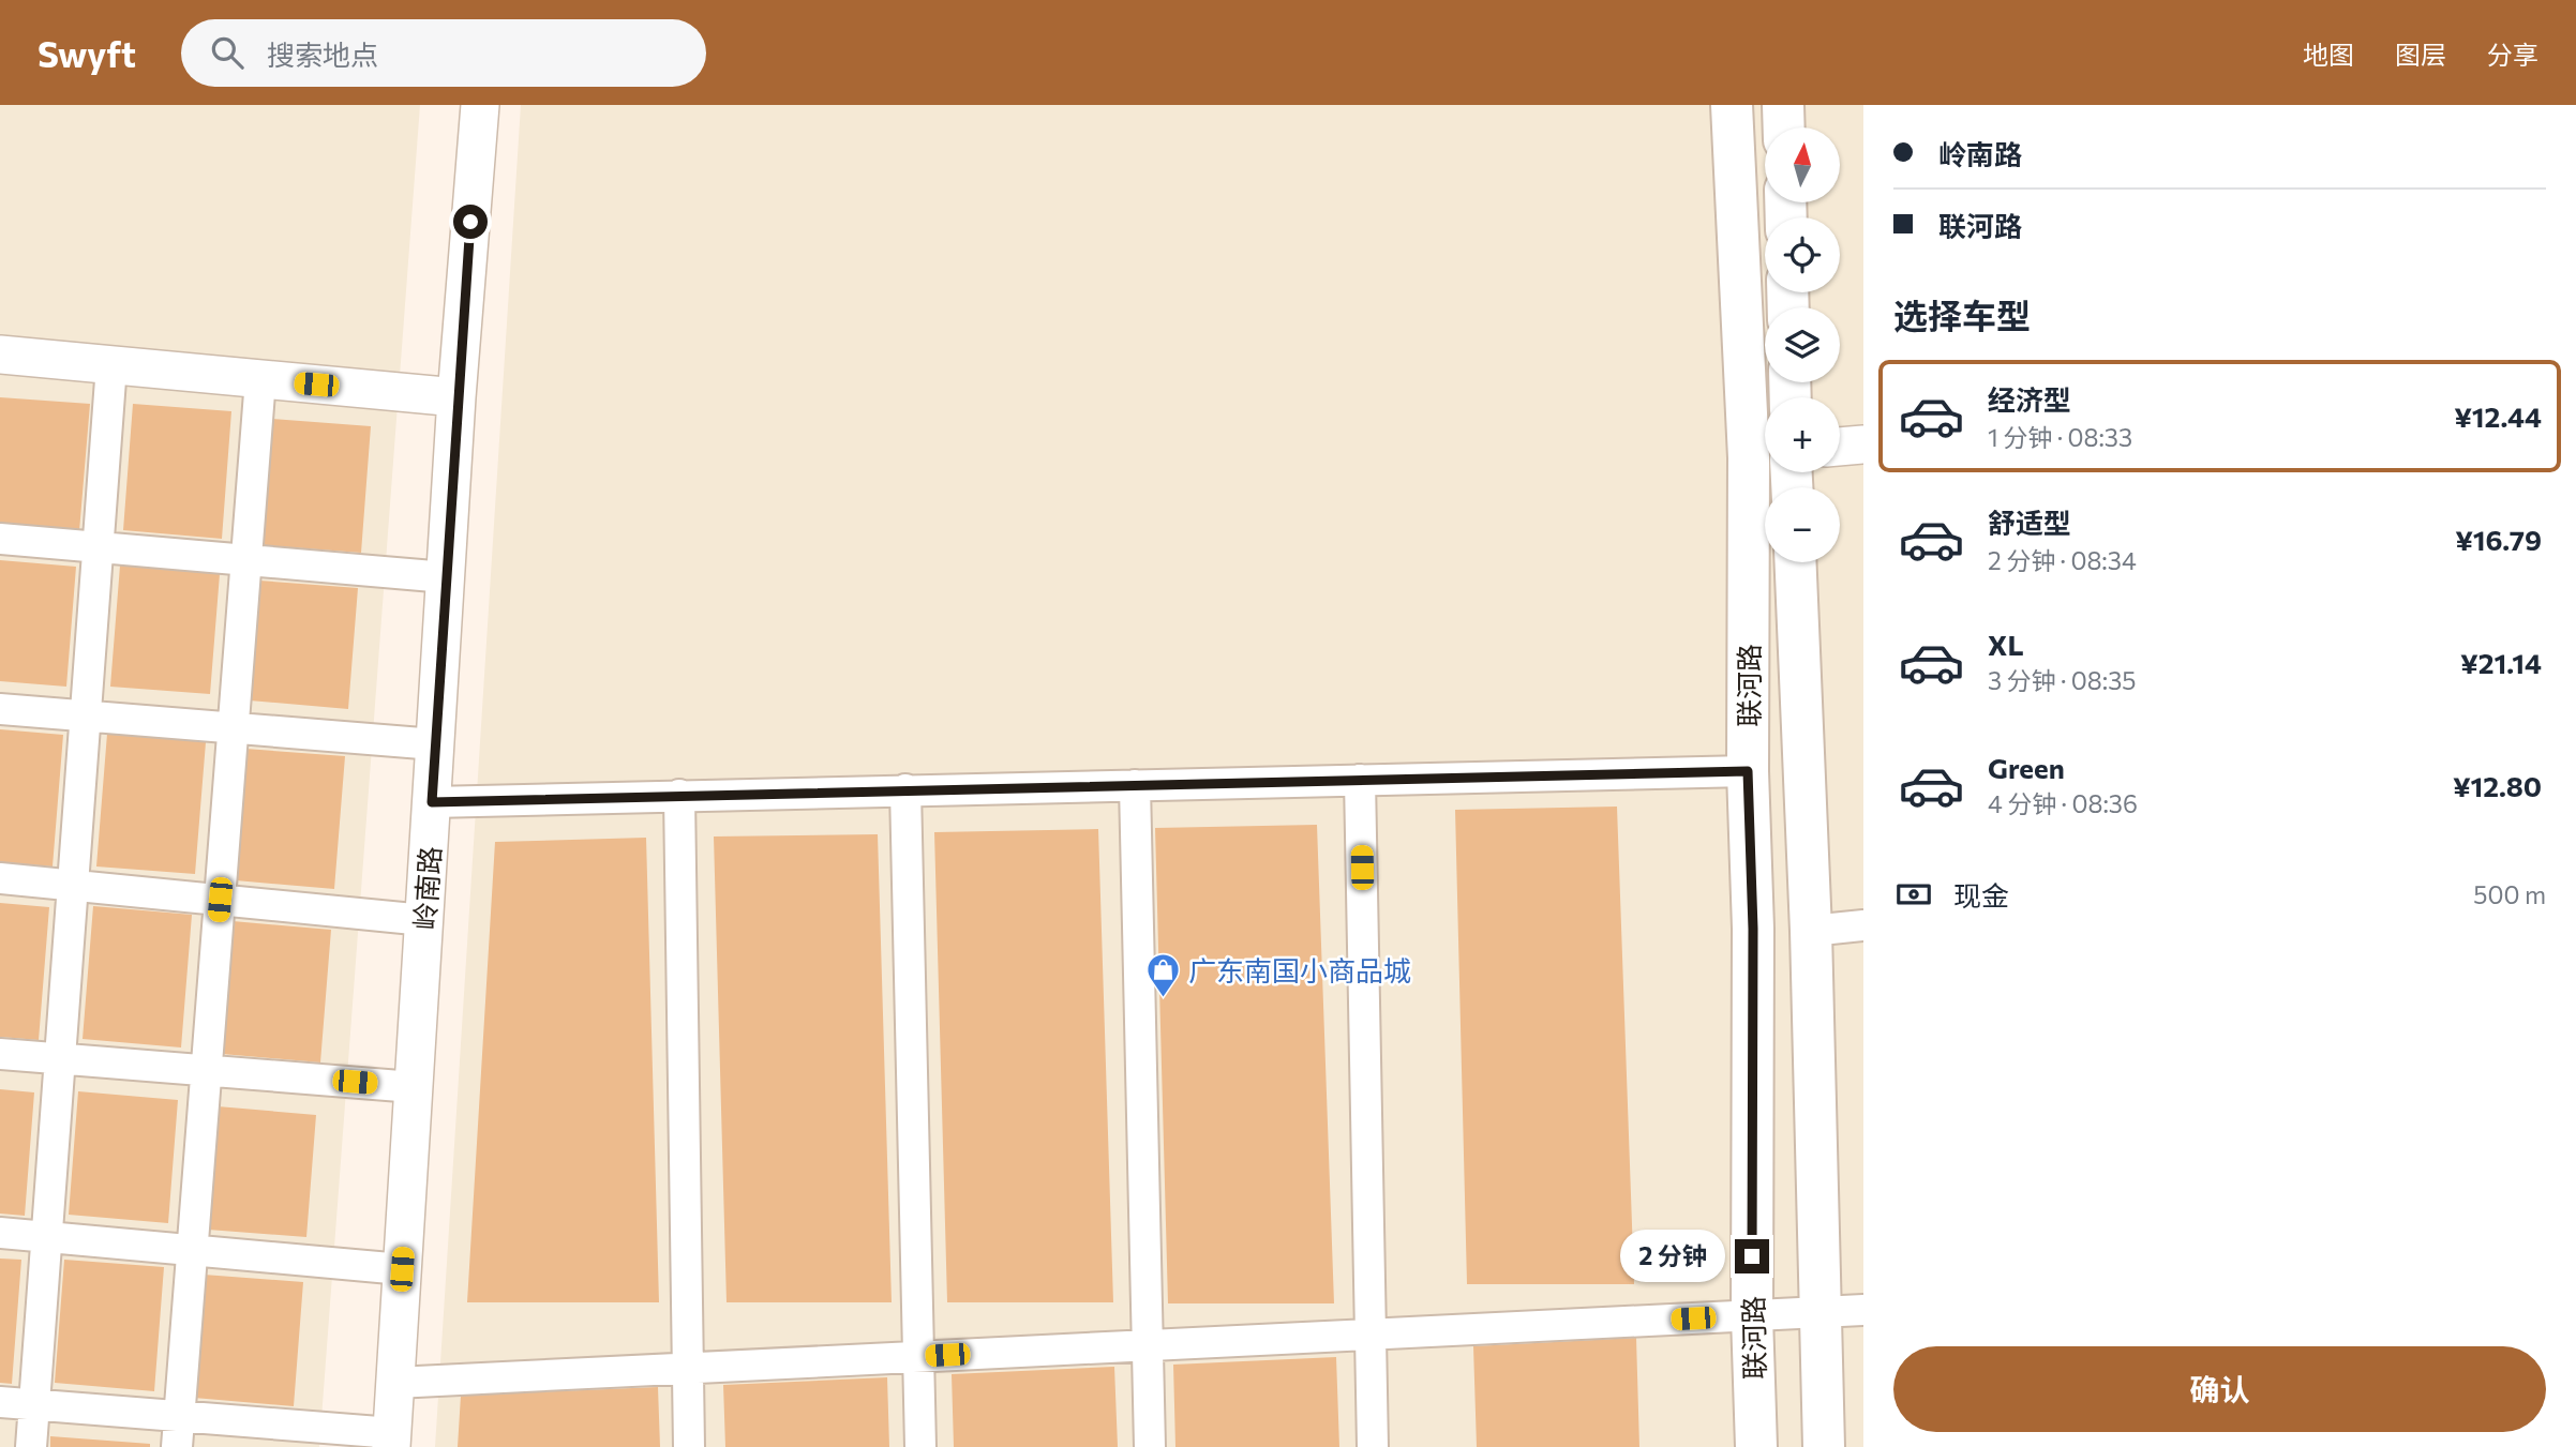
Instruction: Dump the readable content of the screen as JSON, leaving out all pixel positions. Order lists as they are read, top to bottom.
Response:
{
  "streets": {
    "main road": ["联河路"],
    "street": ["岭南路"]
  },
  "places": {
    "shop": ["广东南国小商品城"]
  },
  "north": "top",
  "page": {
    "header": "Swyft",
    "search": "搜索地点",
    "nav": ["地图", "图层", "分享"],
    "banner": ["岭南路", "联河路"],
    "map_buttons": ["+", "−"],
    "heading": "选择车型",
    "list": [
      {
        "name": "经济型",
        "note": "1 分钟 · 08:33",
        "value": "¥12.44"
      },
      {
        "name": "舒适型",
        "note": "2 分钟 · 08:34",
        "value": "¥16.79"
      },
      {
        "name": "XL",
        "note": "3 分钟 · 08:35",
        "value": "¥21.14"
      },
      {
        "name": "Green",
        "note": "4 分钟 · 08:36",
        "value": "¥12.80"
      }
    ],
    "pay": ["现金", "500 m"],
    "bubble": "2 分钟",
    "buttons": "确认"
  }
}
